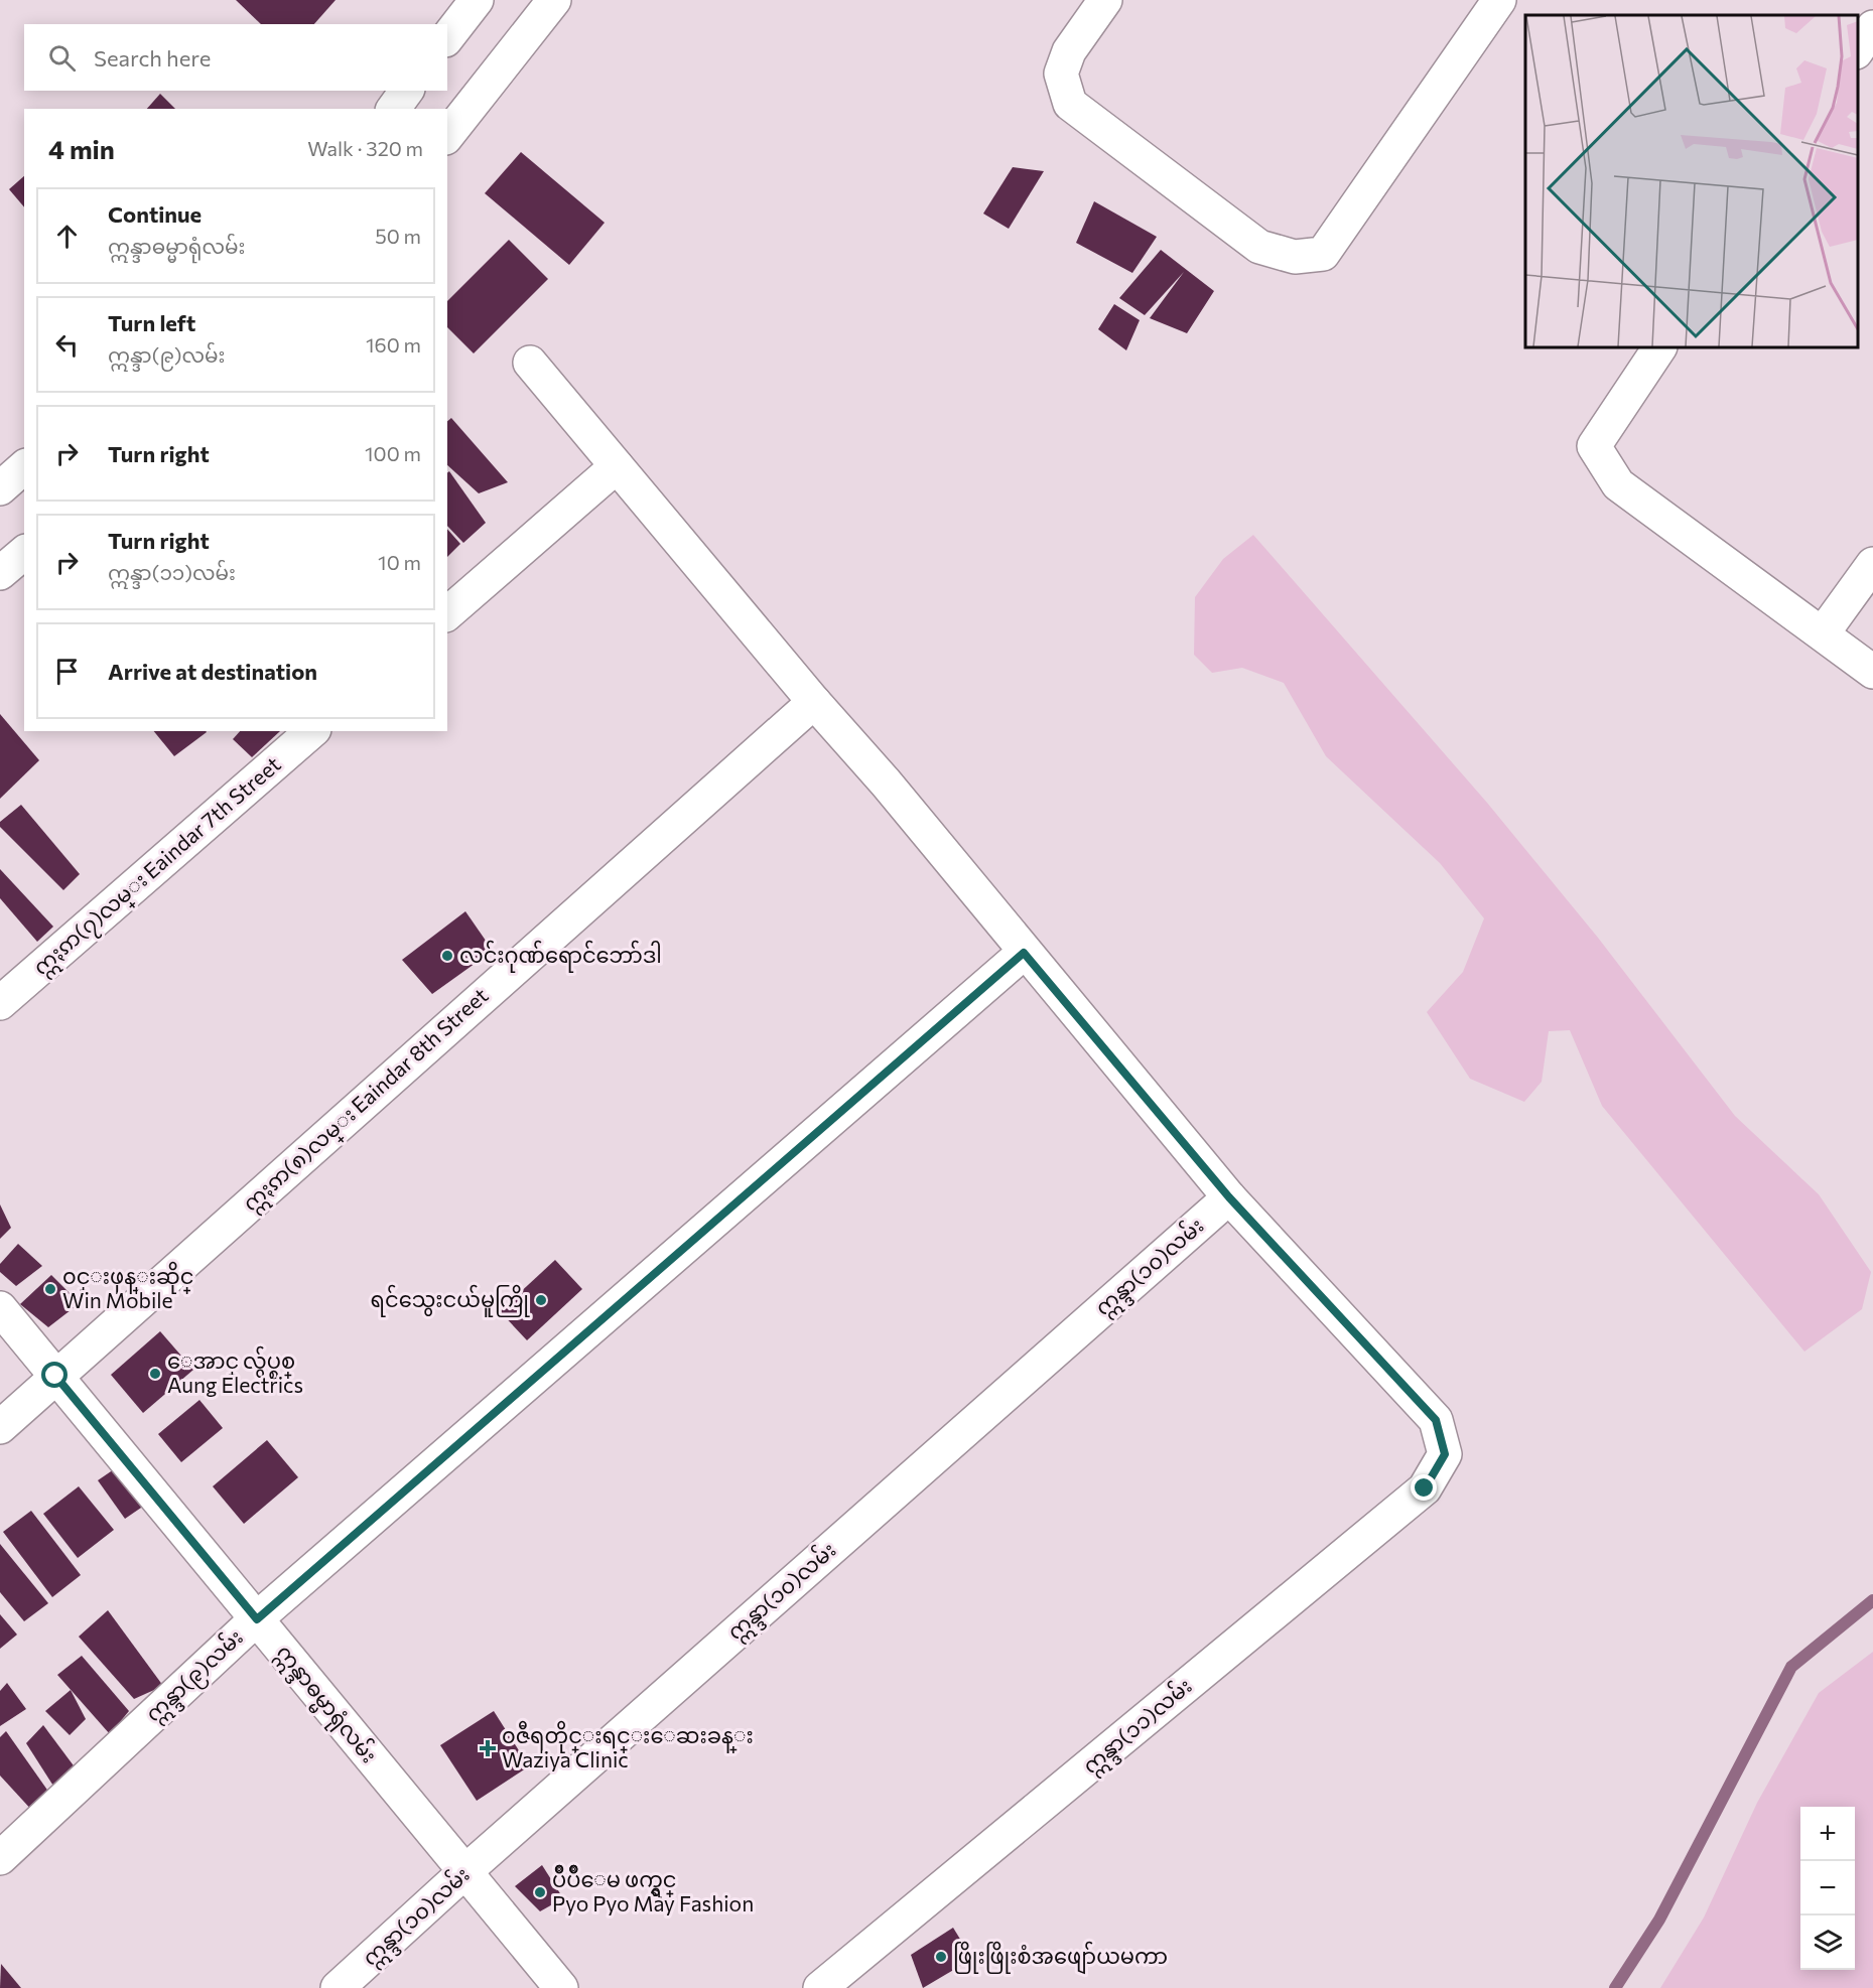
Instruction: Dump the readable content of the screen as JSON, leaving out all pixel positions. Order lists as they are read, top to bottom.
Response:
{
  "streets": {
    "street": [
      "ဣႏၵာ(၇)လမ္း Eaindar 7th Street",
      "ဣႏၵာ(၈)လမ္း Eaindar 8th Street",
      "ဣန္ဒာ(၁၀)လမ်း",
      "ဣန္ဒာ(၉)လမ်း",
      "ဣန္ဒာဓမ္မာရုံလမ်း",
      "ဣန္ဒာ(၁၁)လမ်း"
    ]
  },
  "crossings": [
    ["ဣႏၵာ(၈)လမ္း Eaindar 8th Street", "ဣန္ဒာဓမ္မာရုံလမ်း"],
    ["ဣန္ဒာ(၁၀)လမ်း", "ဣန္ဒာဓမ္မာရုံလမ်း"],
    ["ဣန္ဒာ(၁၀)လမ်း", "ဣန္ဒာ(၁၁)လမ်း"],
    ["ဣန္ဒာ(၉)လမ်း", "ဣန္ဒာဓမ္မာရုံလမ်း"]
  ],
  "places": {
    "other": [
      "လင်းဂုဏ်ရောင်ဘော်ဒါ",
      "၀င္းဖုန္းဆိုင္ Win Mobile",
      "ရင်သွေးငယ်မူကြို",
      "ေအာင္ လ်ွပ္စစ္ Aung Electrics",
      "ပ်ိဳပ်ိဳေမ ဖက္ရွင္ Pyo Pyo May Fashion",
      "ဖြိုးဖြိုးစံအဖျော်ယမကာ"
    ],
    "health": ["၀ဇီရတိုင္းရင္းေဆးခန္း Waziya Clinic"]
  },
  "page": {
    "search": "Search here",
    "heading": ["4 min", "Walk · 320 m"],
    "list": [
      ["Continue", "ဣန္ဒာဓမ္မာရုံလမ်း", "50 m"],
      ["Turn left", "ဣန္ဒာ(၉)လမ်း", "160 m"],
      ["Turn right", "100 m"],
      ["Turn right", "ဣန္ဒာ(၁၁)လမ်း", "10 m"],
      "Arrive at destination"
    ],
    "map_buttons": ["+", "−"]
  }
}
